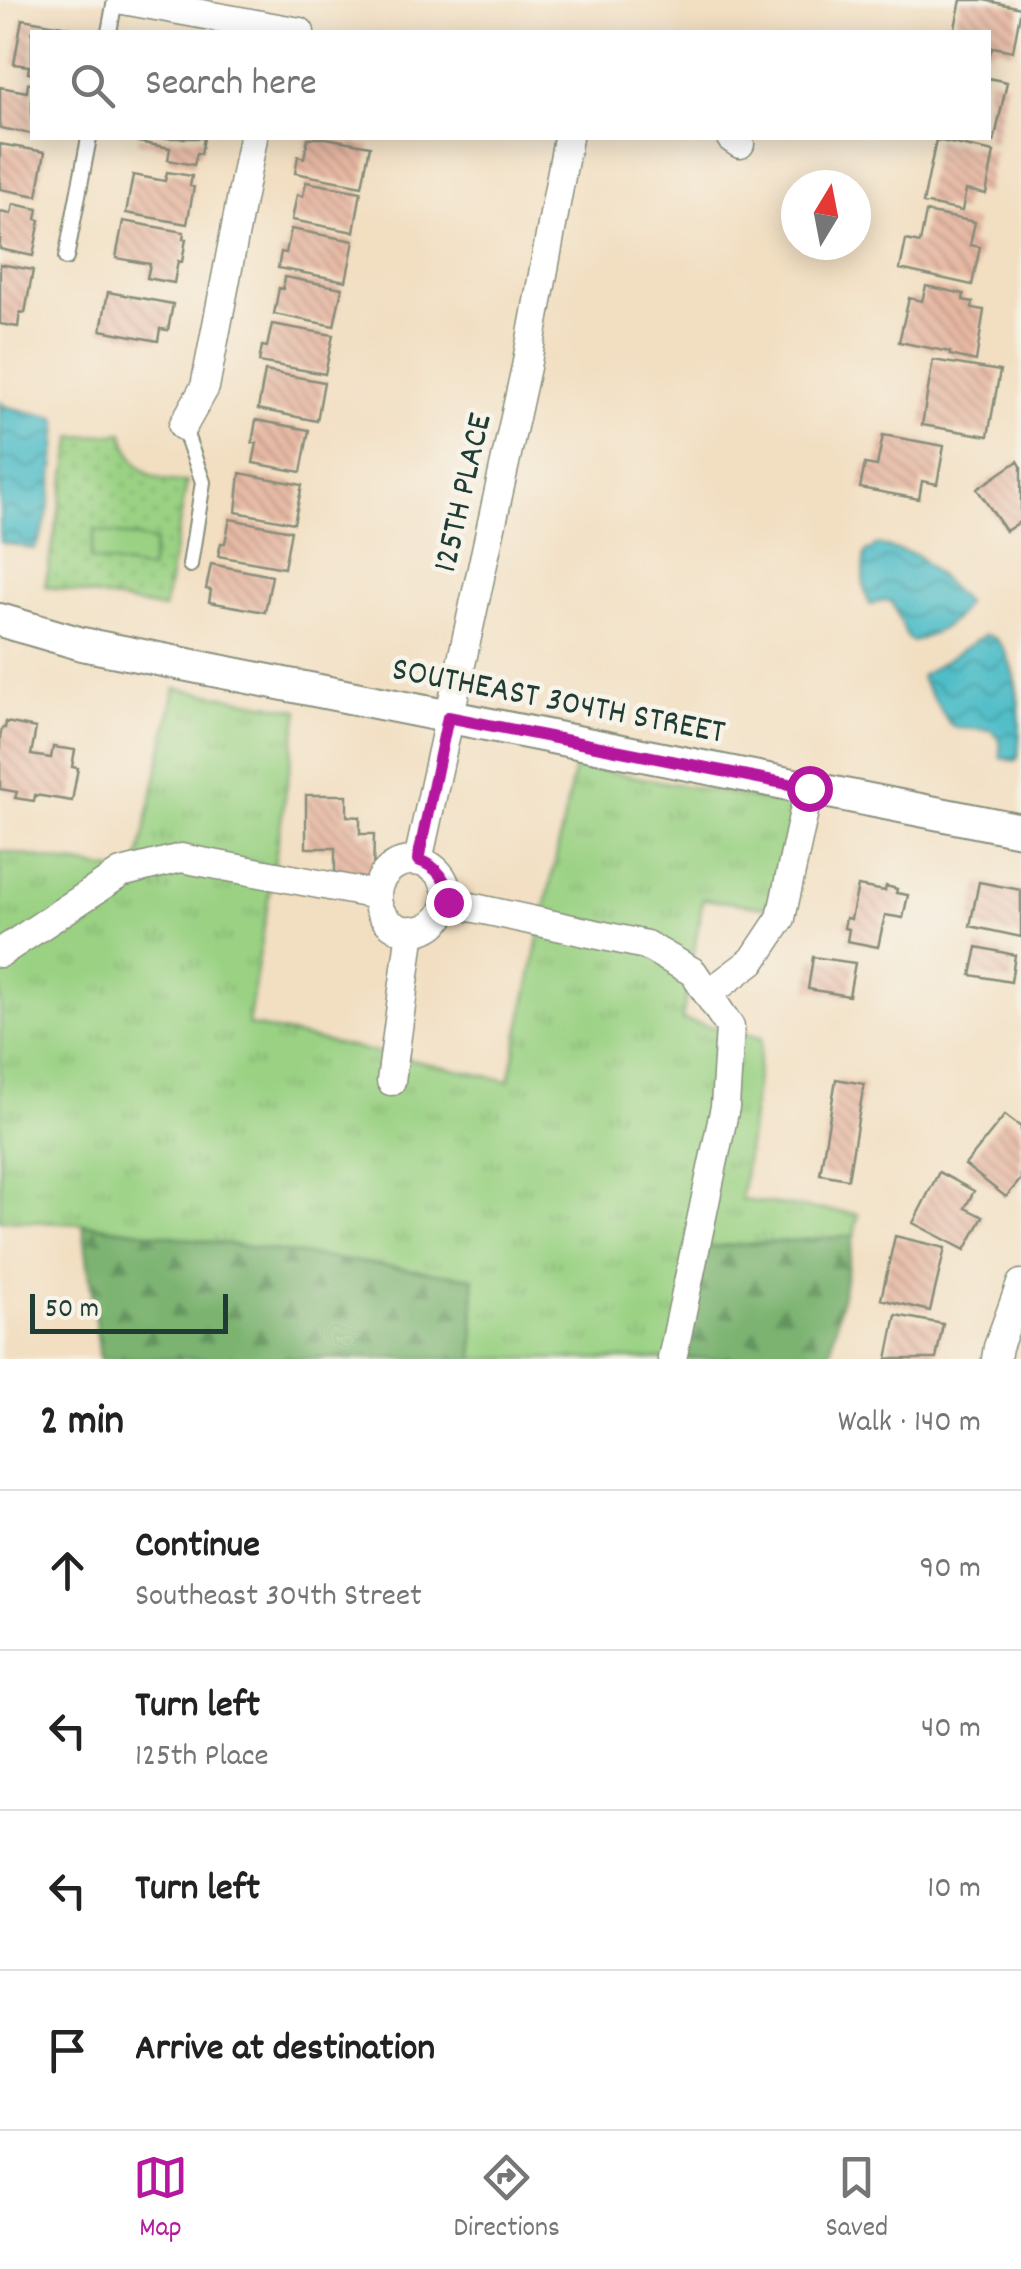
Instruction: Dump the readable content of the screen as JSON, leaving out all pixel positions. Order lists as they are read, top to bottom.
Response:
{
  "streets": {
    "street": ["125TH PLACE", "SOUTHEAST 304TH STREET"]
  },
  "crossings": [
    ["125TH PLACE", "SOUTHEAST 304TH STREET"]
  ],
  "scale_bar": "50 m",
  "north": "top",
  "page": {
    "search": "Search here",
    "scale": "50 m",
    "heading": ["2 min", "Walk · 140 m"],
    "list": [
      ["Continue", "Southeast 304th Street", "90 m"],
      ["Turn left", "125th Place", "40 m"],
      ["Turn left", "10 m"],
      "Arrive at destination"
    ],
    "nav": ["Map", "Directions", "Saved"]
  }
}
